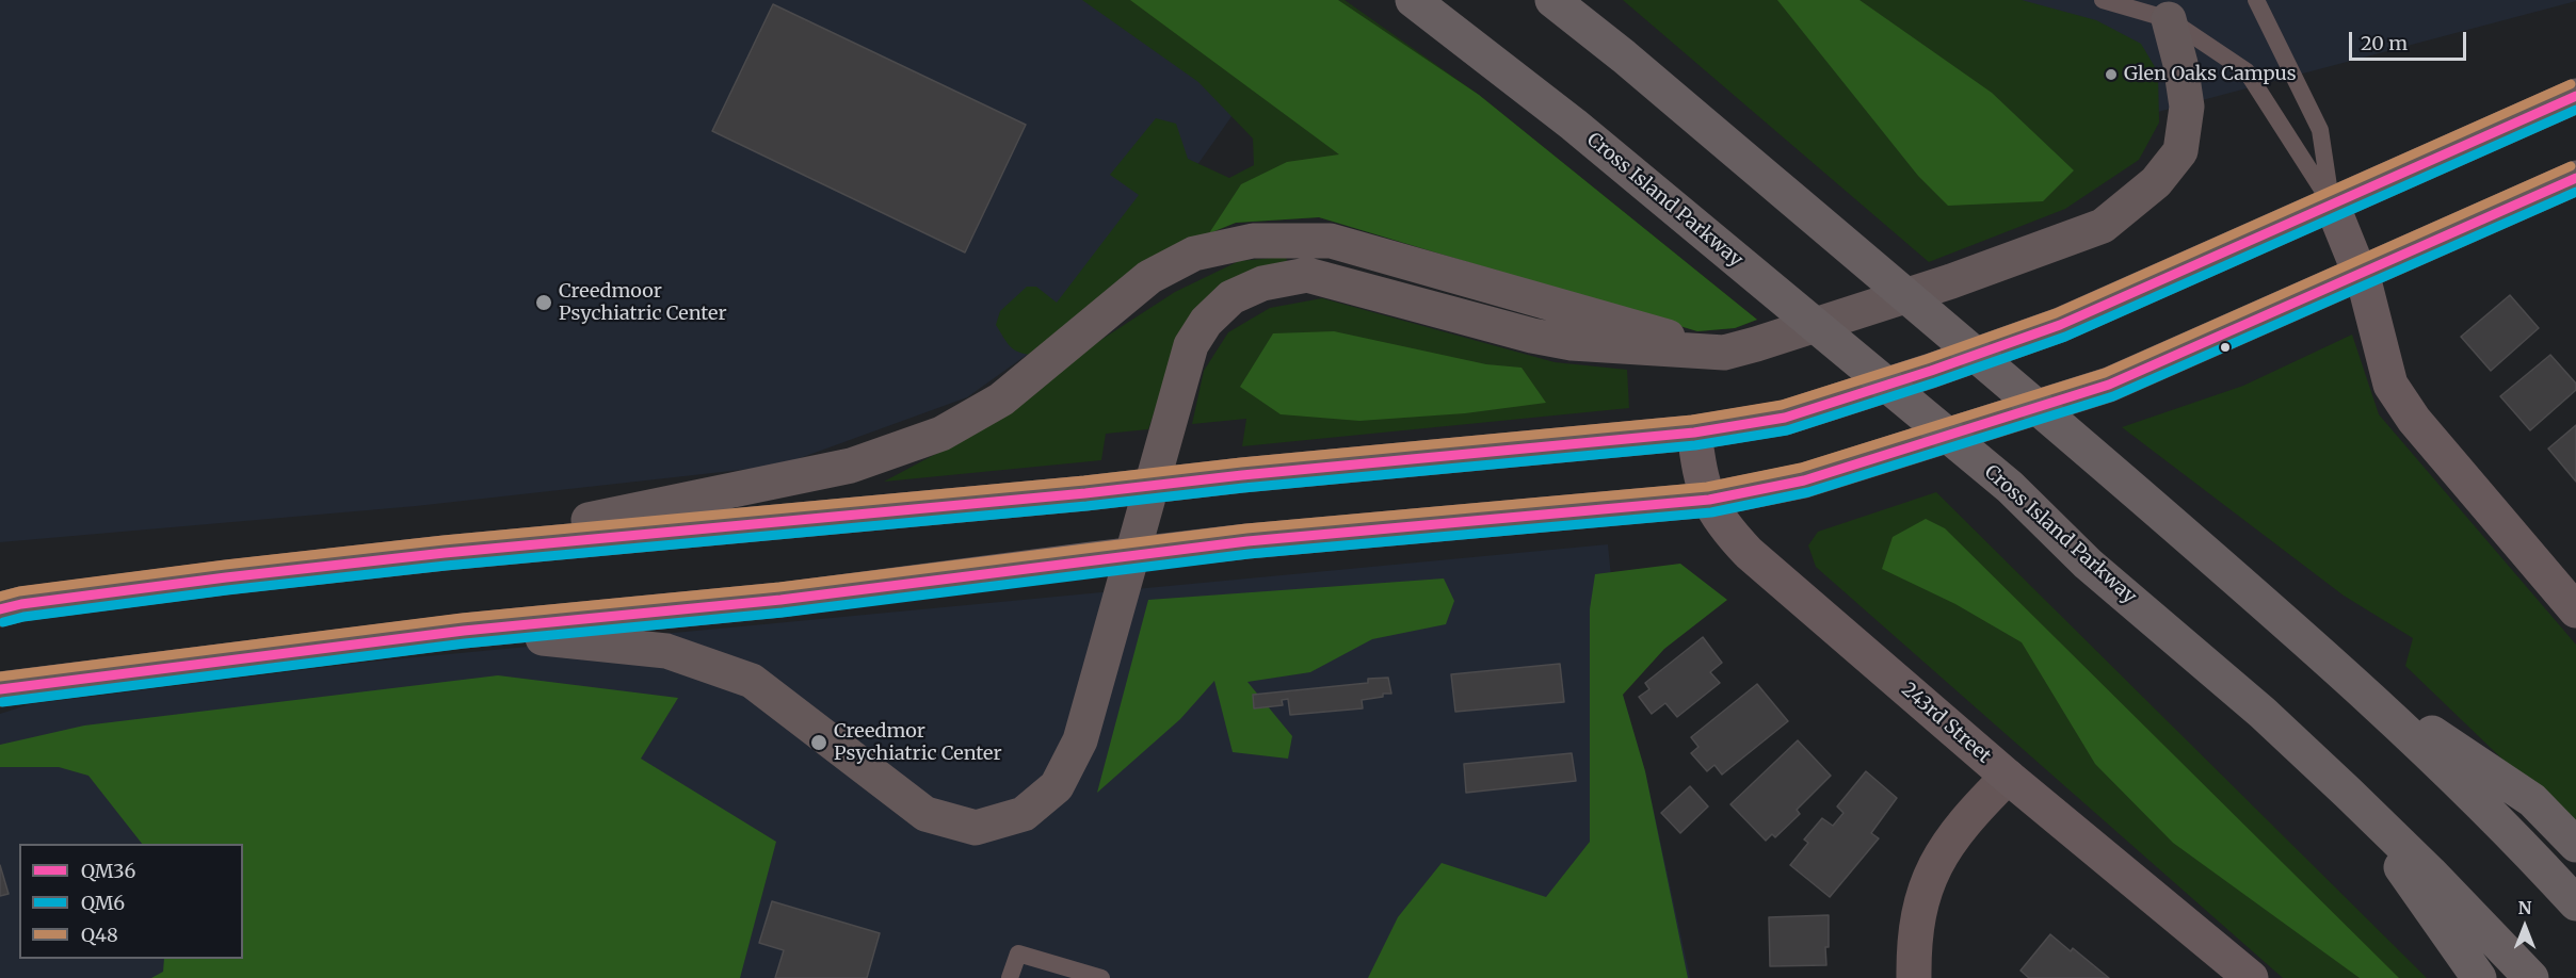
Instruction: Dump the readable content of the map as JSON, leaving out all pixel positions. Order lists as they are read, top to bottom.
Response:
{
  "streets": {
    "highway": ["Cross Island Parkway"],
    "street": ["243rd Street"]
  },
  "places": ["Glen Oaks Campus", "Creedmoor Psychiatric Center", "Creedmor Psychiatric Center"],
  "lines": ["transit line Q48", "transit line QM36", "transit line QM6"],
  "legend": ["QM36", "QM6", "Q48"],
  "scale_bar": "20 m",
  "north": "top"
}
